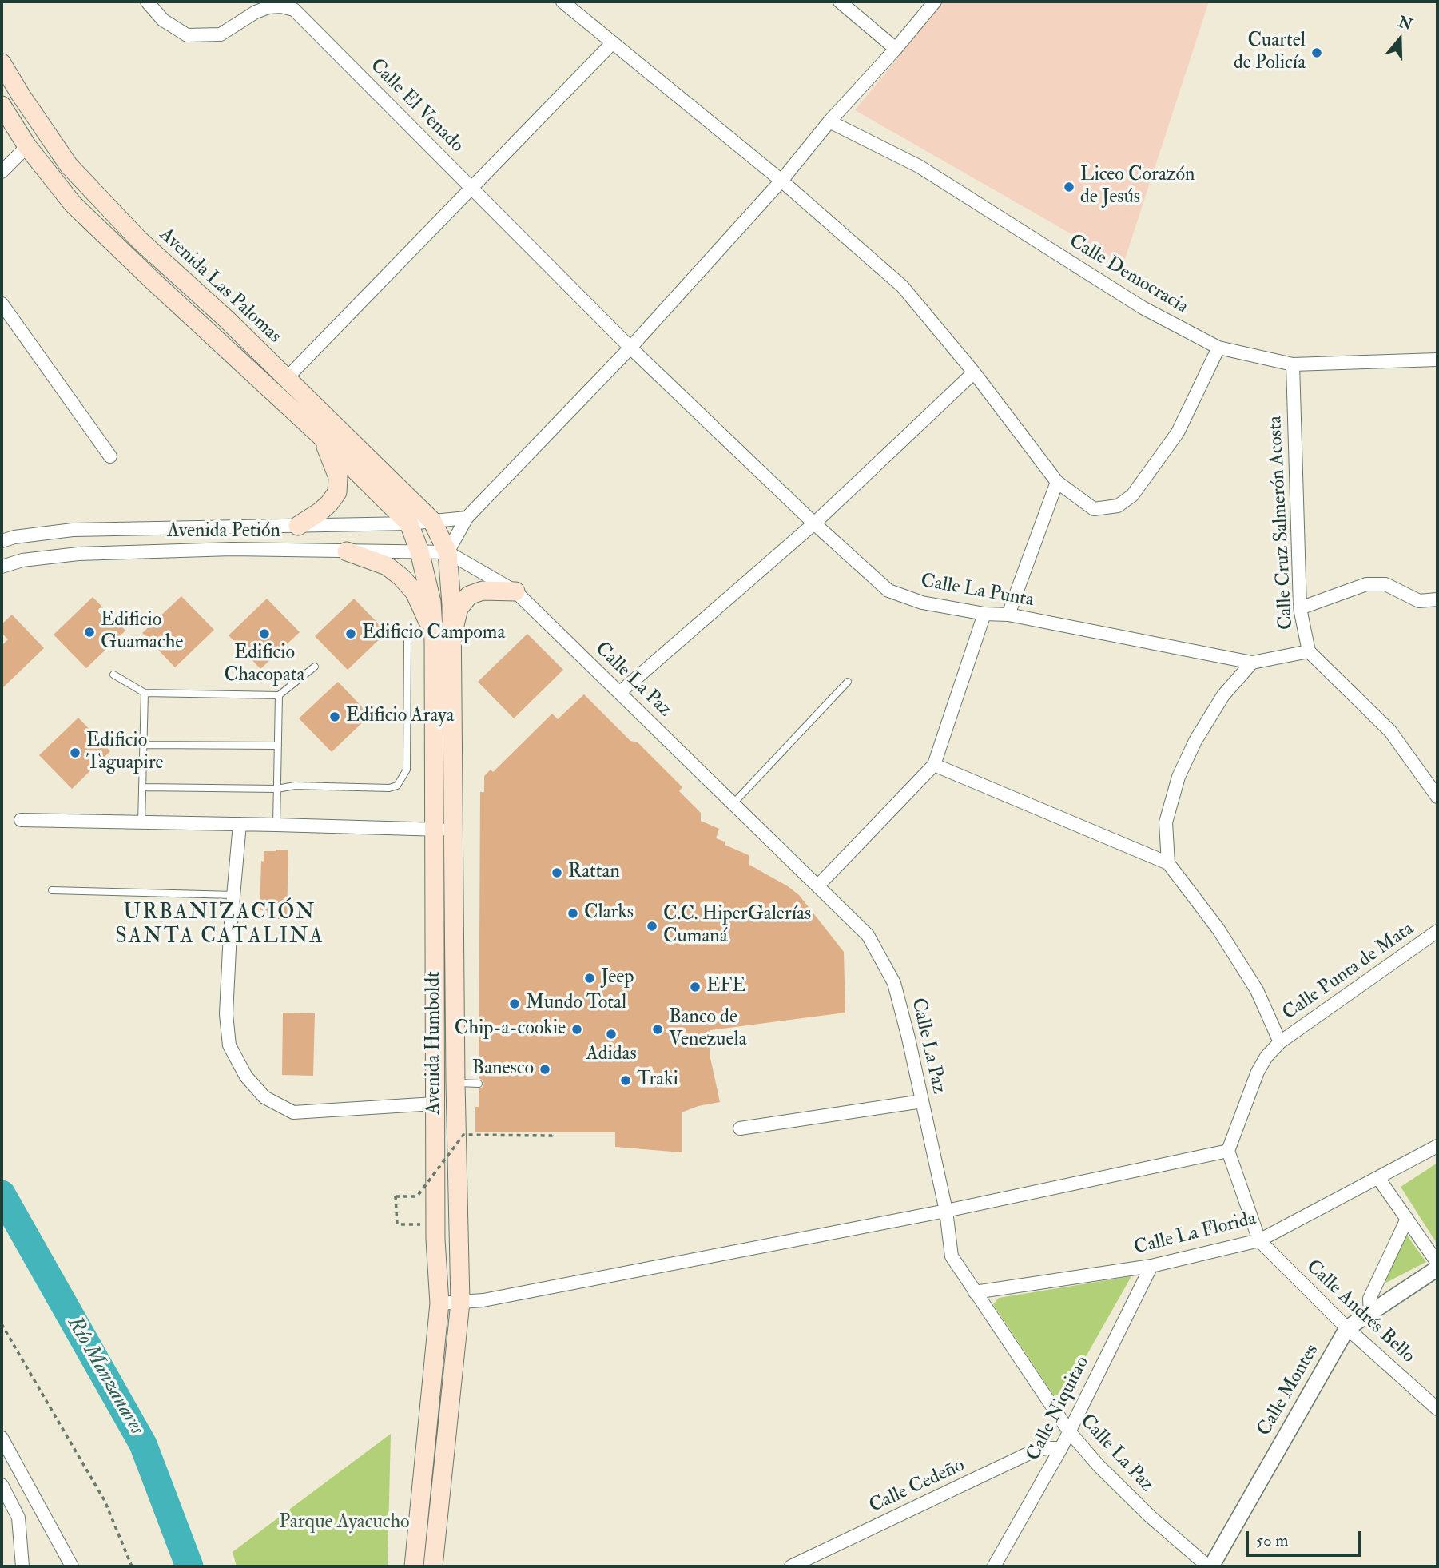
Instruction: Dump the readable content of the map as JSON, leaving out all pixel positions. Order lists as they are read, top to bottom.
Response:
{
  "streets": {
    "main road": ["Avenida Las Palomas", "Avenida Humboldt"],
    "street": [
      "Calle El Venado",
      "Calle Democracia",
      "Calle Cruz Salmerón Acosta",
      "Avenida Petión",
      "Calle La Punta",
      "Calle La Paz",
      "Calle Punta de Mata",
      "Calle La Florida",
      "Calle Andrés Bello",
      "Calle Montes",
      "Calle Niquitao",
      "Calle Cedeño"
    ]
  },
  "crossings": [
    ["Calle El Venado", "Calle La Punta"],
    ["Calle Democracia", "Calle Cruz Salmerón Acosta"],
    ["Avenida Las Palomas", "Avenida Petión"],
    ["Avenida Las Palomas", "Avenida Humboldt"],
    ["Calle Cruz Salmerón Acosta", "Calle La Punta"],
    ["Avenida Petión", "Calle La Paz"],
    ["Avenida Petión", "Avenida Humboldt"],
    ["Calle La Paz", "Avenida Humboldt"],
    ["Calle La Paz", "Calle La Florida"],
    ["Calle La Paz", "Calle Montes"],
    ["Calle La Paz", "Calle Niquitao"],
    ["Calle La Florida", "Calle Andrés Bello"],
    ["Calle La Florida", "Calle Niquitao"],
    ["Calle Andrés Bello", "Calle Montes"],
    ["Calle Niquitao", "Calle Cedeño"]
  ],
  "districts": ["URBANIZACIÓN SANTA CATALINA"],
  "water": ["Río Manzanares"],
  "parks": ["Parque Ayacucho"],
  "places": [
    "Cuartel de Policía",
    "Liceo Corazón de Jesús",
    "Edificio Guamache",
    "Edificio Chacopata",
    "Edificio Campoma",
    "Edificio Araya",
    "Edificio Taguapire",
    "Rattan",
    "Clarks",
    "C.C. HiperGalerías Cumaná",
    "Jeep",
    "EFE",
    "Mundo Total",
    "Chip-a-cookie",
    "Banco de Venezuela",
    "Adidas",
    "Banesco",
    "Traki"
  ],
  "scale_bar": "50 m",
  "north": "top"
}
